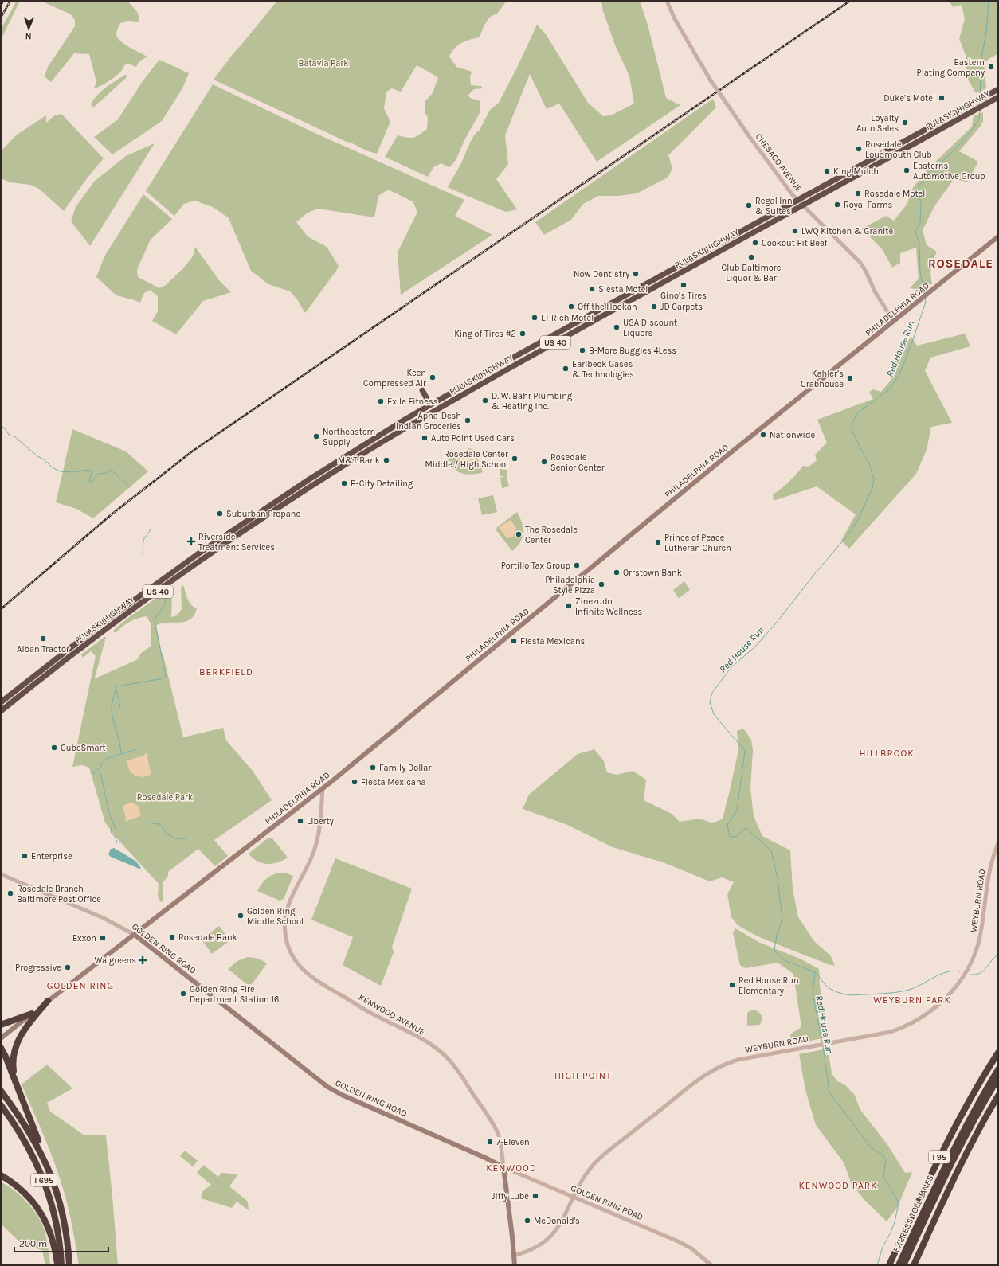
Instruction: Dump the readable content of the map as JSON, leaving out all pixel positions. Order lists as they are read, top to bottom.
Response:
{
  "streets": {
    "highway": [
      "PULASKI HIGHWAY",
      "US 40",
      "I 95",
      "I 695",
      "EXPRESS TOLL LANES"
    ],
    "main road": ["PHILADELPHIA ROAD", "GOLDEN RING ROAD", "KENWOOD AVENUE"],
    "street": ["CHESACO AVENUE", "WEYBURN ROAD"]
  },
  "crossings": [
    ["PULASKI HIGHWAY", "CHESACO AVENUE"],
    ["CHESACO AVENUE", "PHILADELPHIA ROAD"],
    ["PHILADELPHIA ROAD", "GOLDEN RING ROAD"],
    ["PHILADELPHIA ROAD", "KENWOOD AVENUE"],
    ["WEYBURN ROAD", "GOLDEN RING ROAD"],
    ["WEYBURN ROAD", "KENWOOD AVENUE"],
    ["GOLDEN RING ROAD", "KENWOOD AVENUE"]
  ],
  "districts": [
    "ROSEDALE",
    "BERKFIELD",
    "HILLBROOK",
    "GOLDEN RING",
    "WEYBURN PARK",
    "HIGH POINT",
    "KENWOOD",
    "KENWOOD PARK"
  ],
  "water": ["Red House Run"],
  "parks": ["Batavia Park", "Rosedale Park"],
  "places": {
    "other": [
      "Eastern Plating Company",
      "Duke’s Motel",
      "Loyalty Auto Sales",
      "Rosedale Loudmouth Club",
      "Easterns Automotive Group",
      "King Mulch",
      "Rosedale Motel",
      "Royal Farms",
      "Regal Inn & Suites",
      "LWQ Kitchen & Granite",
      "Cookout Pit Beef",
      "Club Baltimore Liquor & Bar",
      "Now Dentistry",
      "Gino’s Tires",
      "Siesta Motel",
      "Off the Hookah",
      "JD Carpets",
      "El-Rich Motel",
      "USA Discount Liquors",
      "King of Tires #2",
      "B-More Buggies 4Less",
      "Earlbeck Gases & Technologies",
      "Keen Compressed Air",
      "Kahler’s Crabhouse",
      "D. W. Bahr Plumbing & Heating Inc.",
      "Exile Fitness",
      "Apna-Desh Indian Groceries",
      "Nationwide",
      "Northeastern Supply",
      "Auto Point Used Cars",
      "Rosedale Center Middle / High School",
      "M&T Bank",
      "Rosedale Senior Center",
      "B-City Detailing",
      "Suburban Propane",
      "The Rosedale Center",
      "Prince of Peace Lutheran Church",
      "Portillo Tax Group",
      "Orrstown Bank",
      "Philadelphia Style Pizza",
      "Zinezudo Infinite Wellness",
      "Alban Tractor",
      "Fiesta Mexicans",
      "CubeSmart",
      "Family Dollar",
      "Fiesta Mexicana",
      "Liberty",
      "Enterprise",
      "Rosedale Branch Baltimore Post Office",
      "Golden Ring Middle School",
      "Rosedale Bank",
      "Exxon",
      "Progressive",
      "Red House Run Elementary",
      "Golden Ring Fire Department Station 16",
      "7-Eleven",
      "Jiffy Lube",
      "McDonald's"
    ],
    "health": ["Riverside Treatment Services", "Walgreens"]
  },
  "scale_bar": "200 m",
  "north": "bottom"
}
